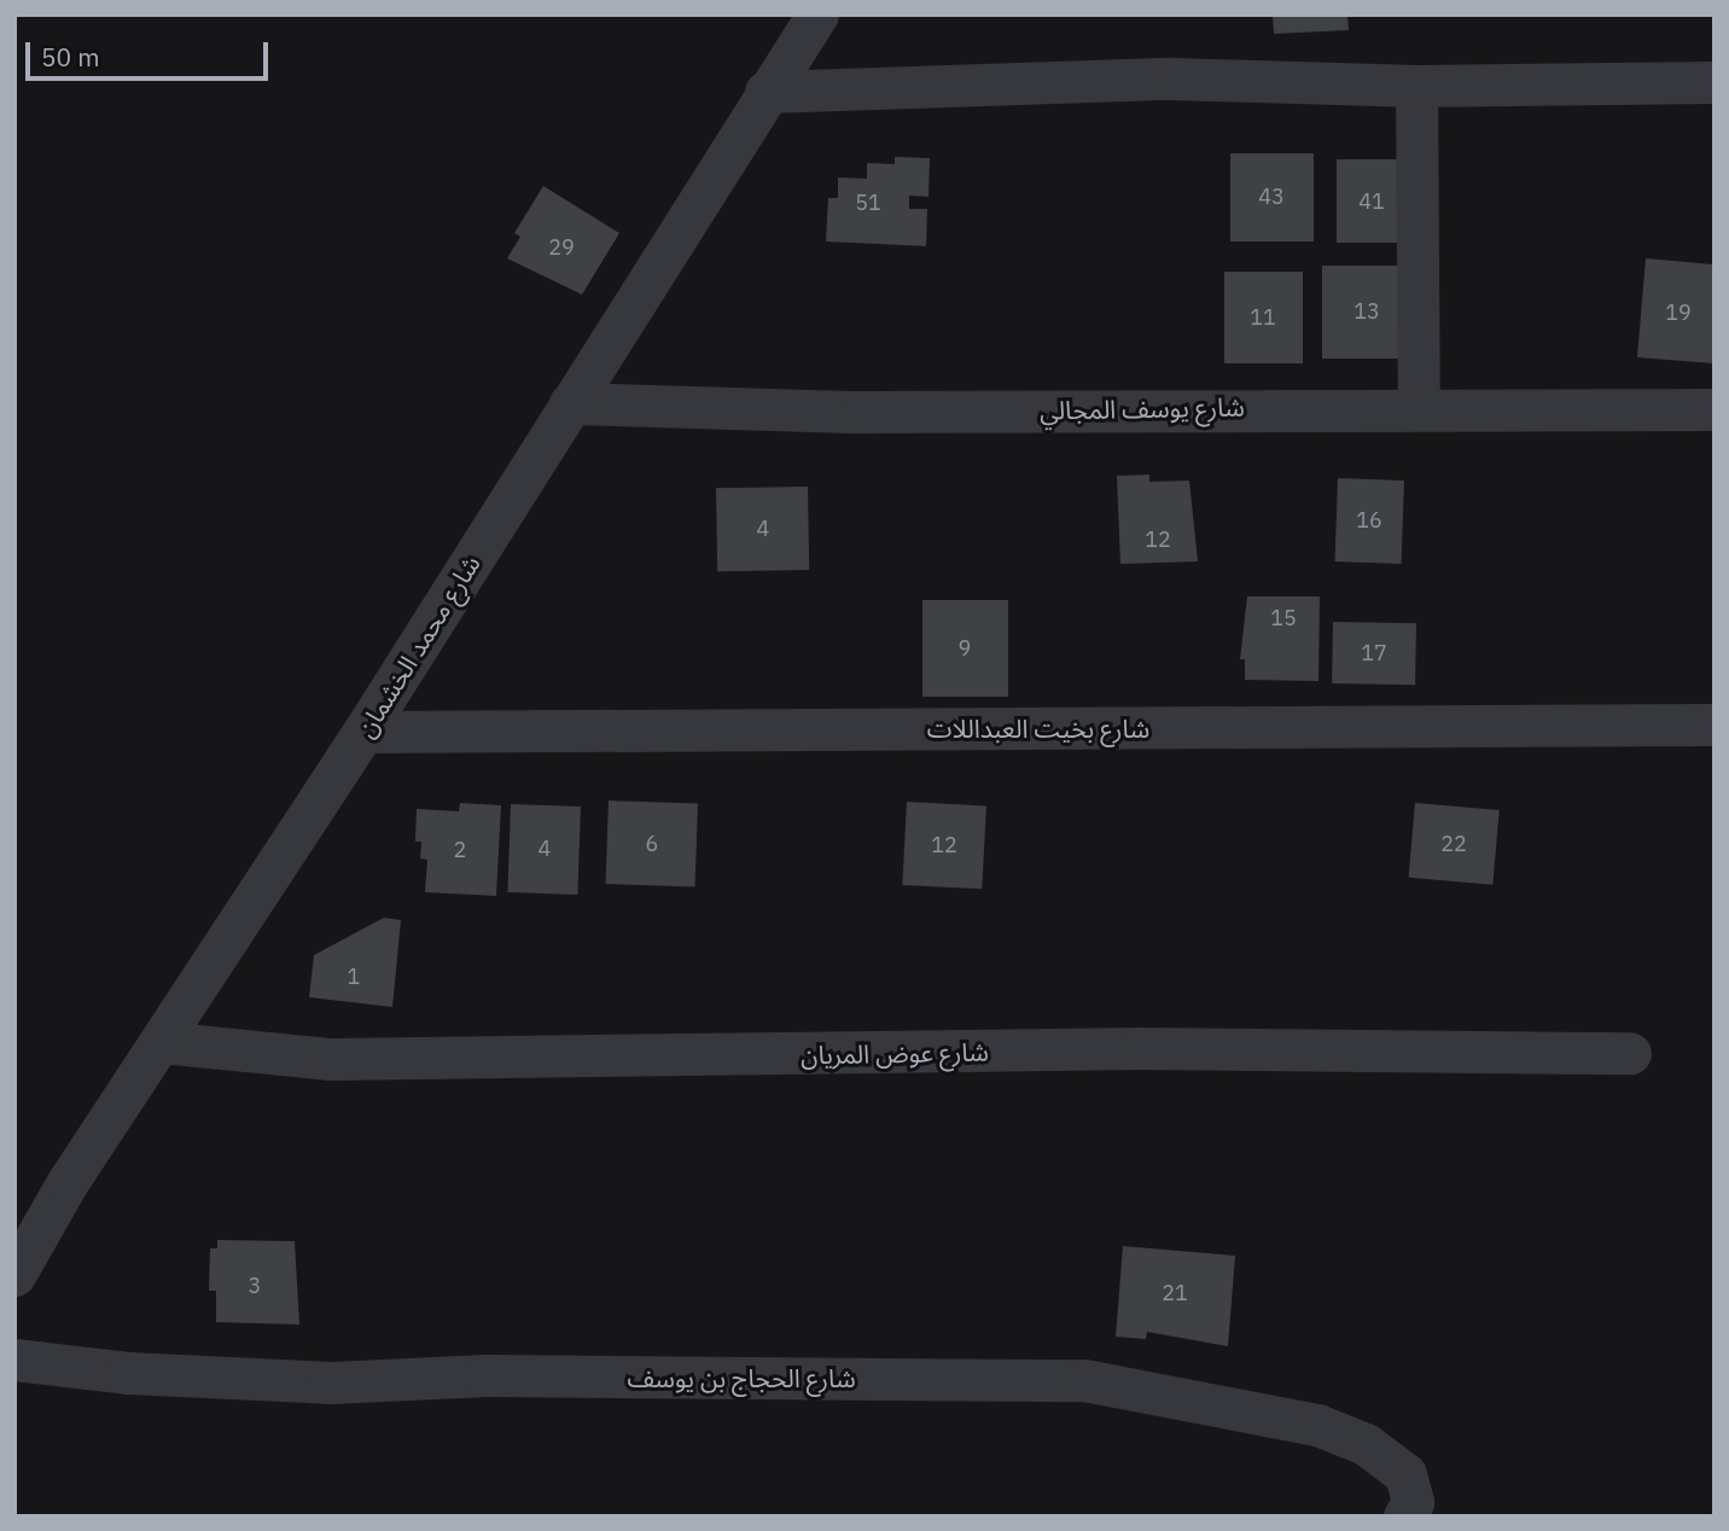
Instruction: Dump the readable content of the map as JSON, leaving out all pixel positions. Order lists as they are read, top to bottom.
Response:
{
  "streets": {
    "street": [
      "شارع يوسف المجالي",
      "شارع محمد الخشمان",
      "شارع بخيت العبداللات",
      "شارع عوض المريان",
      "شارع الحجاج بن يوسف"
    ]
  },
  "crossings": [
    ["شارع يوسف المجالي", "شارع محمد الخشمان"],
    ["شارع محمد الخشمان", "شارع بخيت العبداللات"],
    ["شارع محمد الخشمان", "شارع عوض المريان"]
  ],
  "house_numbers": [
    "43",
    "41",
    "51",
    "29",
    "13",
    "19",
    "11",
    "16",
    "4",
    "12",
    "15",
    "9",
    "17",
    "6",
    "22",
    "12",
    "4",
    "2",
    "1",
    "3",
    "21"
  ],
  "scale_bar": "50 m"
}
